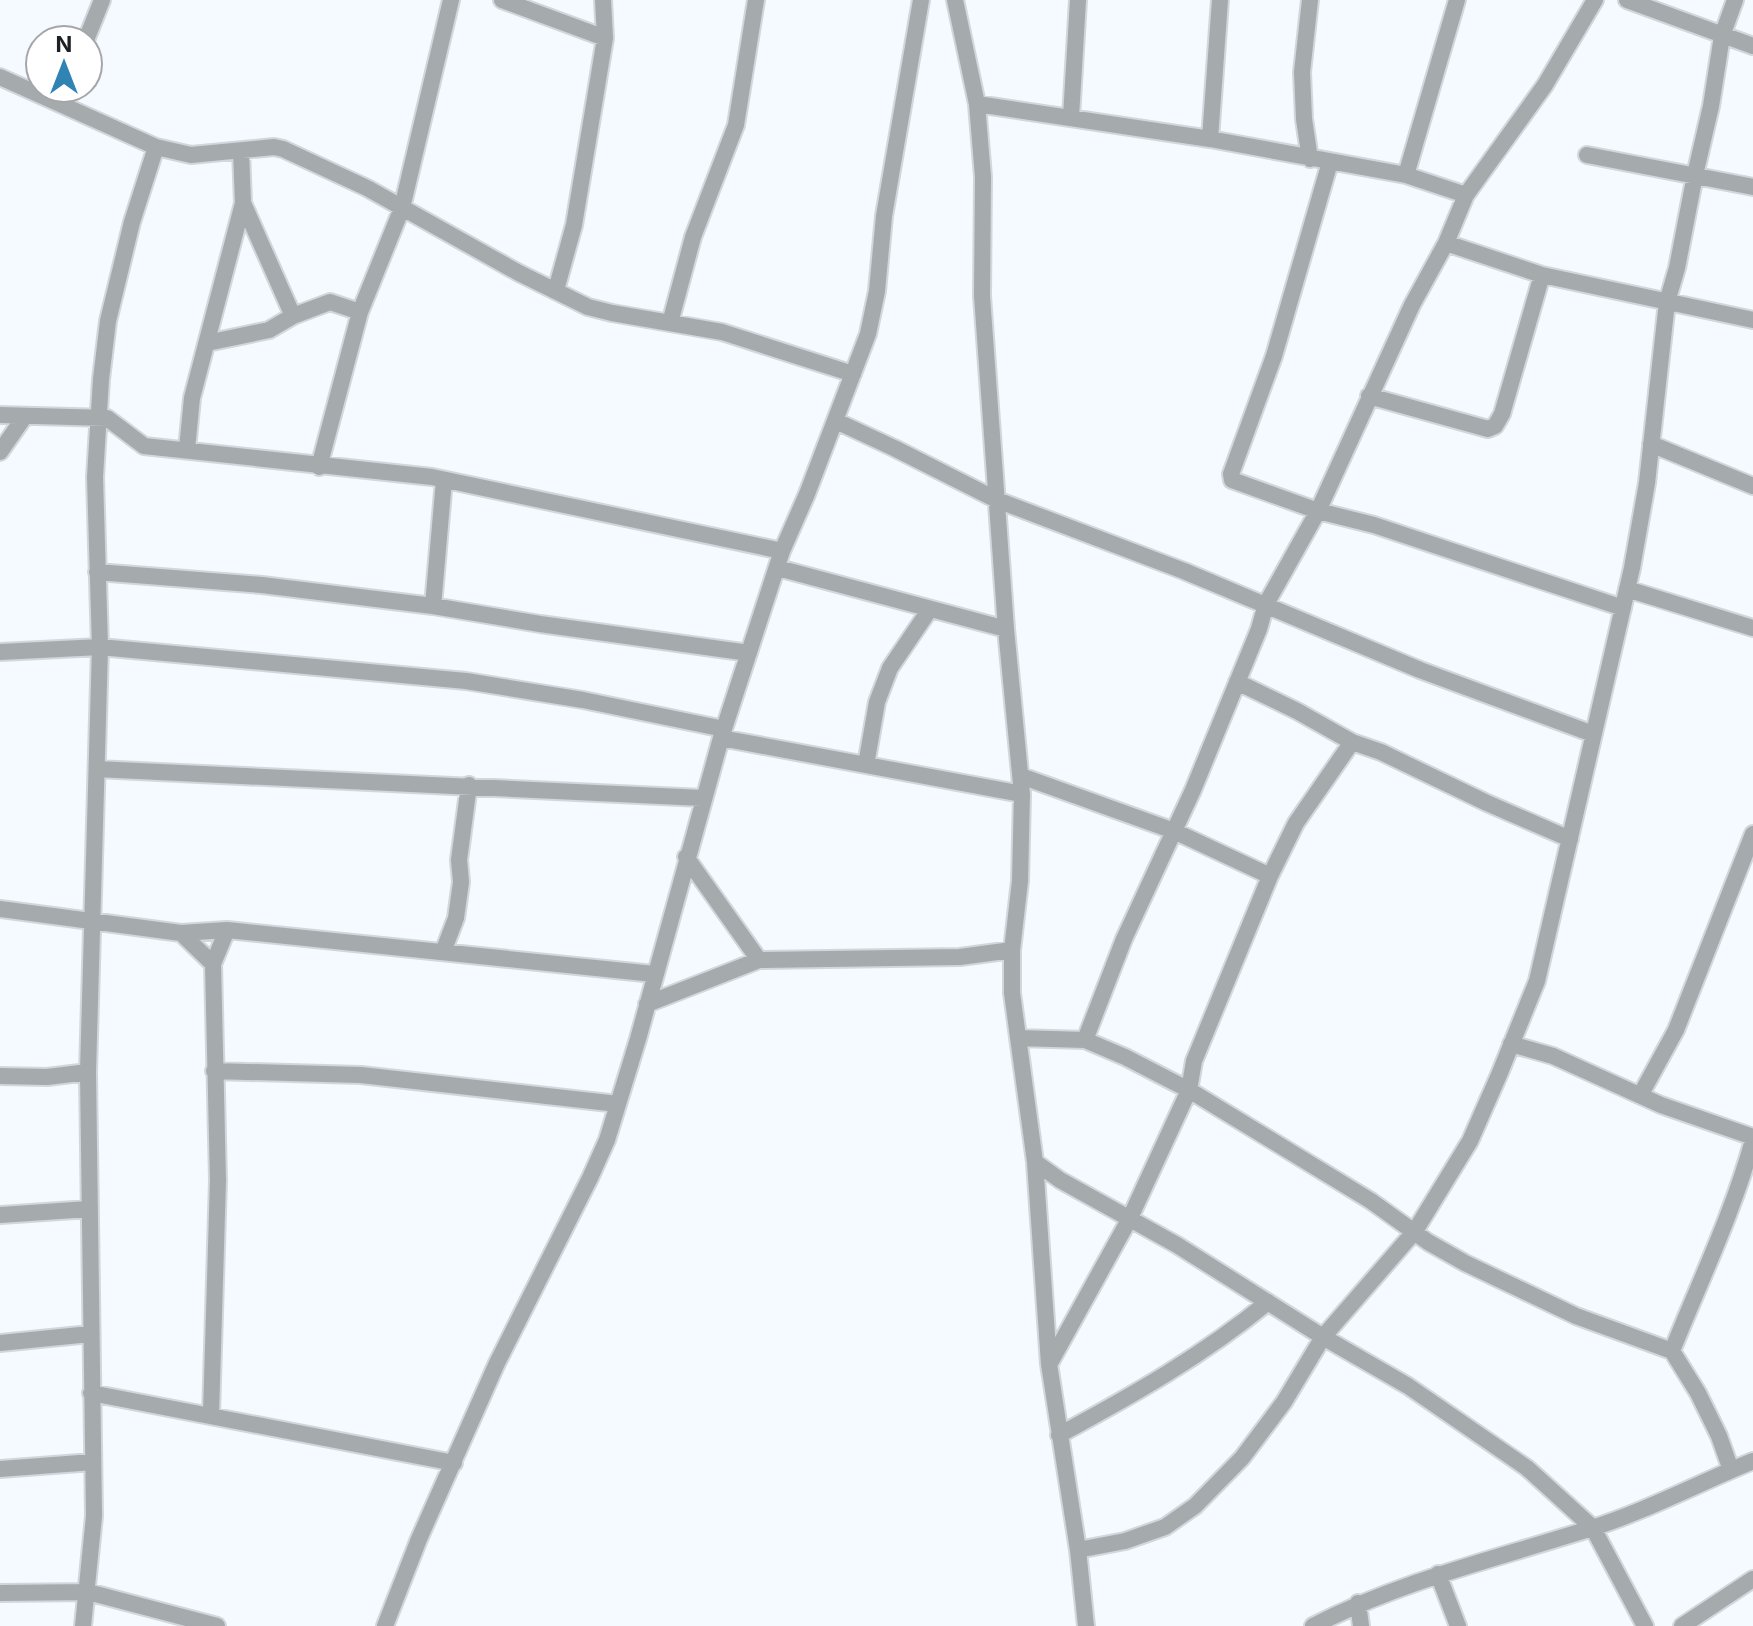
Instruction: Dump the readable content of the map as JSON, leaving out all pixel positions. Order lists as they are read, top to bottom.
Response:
{
  "north": "top"
}
